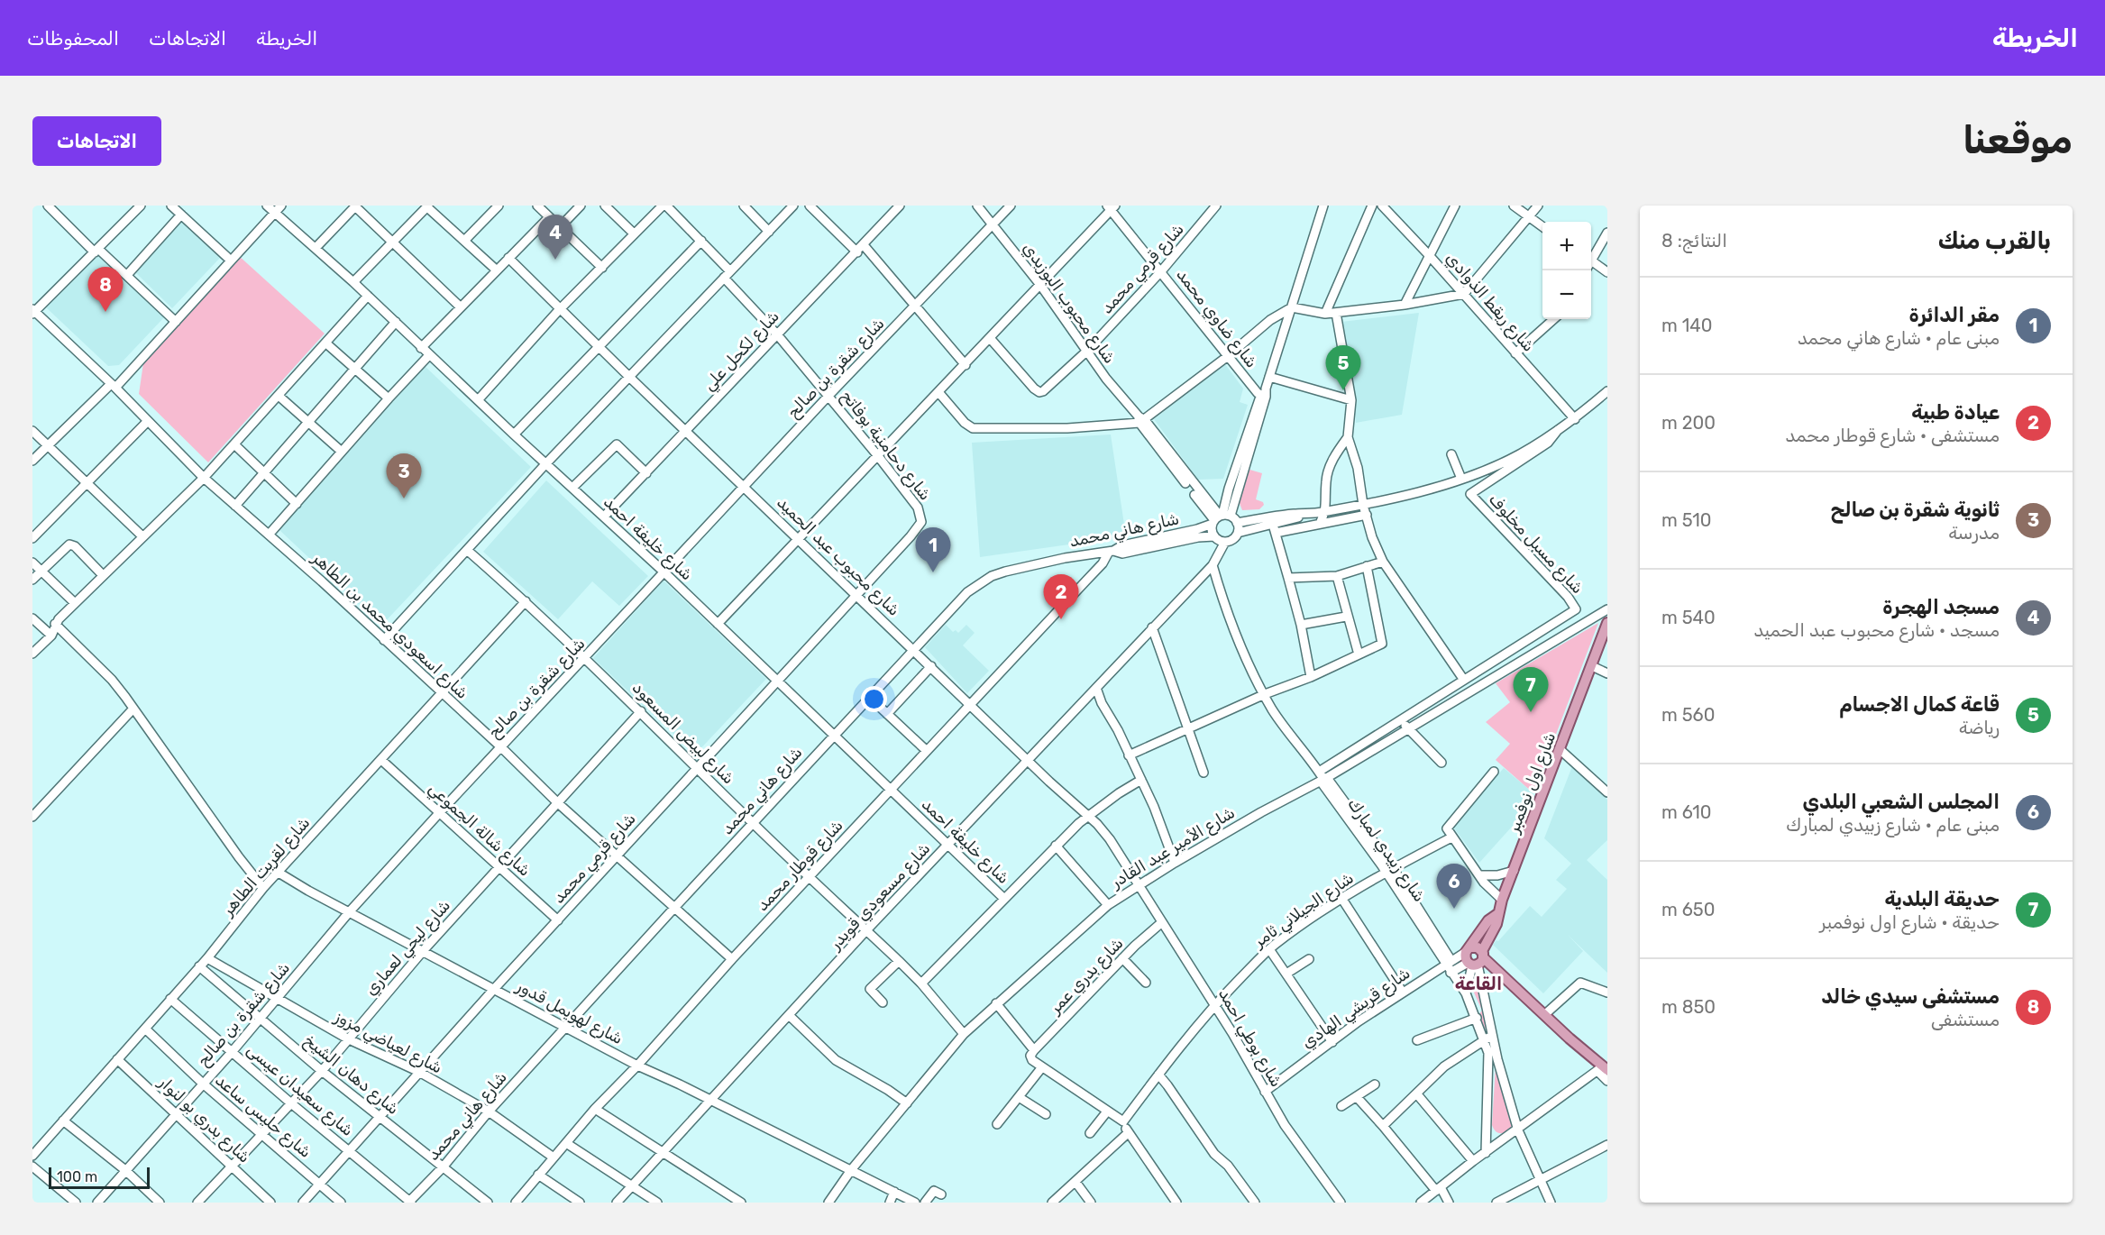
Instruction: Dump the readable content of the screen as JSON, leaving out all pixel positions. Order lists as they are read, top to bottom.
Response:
{
  "streets": {
    "main road": ["شارع اول نوفمبر"],
    "street": [
      "شارع قرمي محمد",
      "شارع ريقط الذوادي",
      "شارع محبوب البوزيدي",
      "شارع ضاوي محمد",
      "شارع لكحل علي",
      "شارع شقرة بن صالح",
      "شارع دحامنية بوفاتح",
      "شارع هاني محمد",
      "شارع خليفة احمد",
      "شارع مسبل مخلوف",
      "شارع محبوب عبد الحميد",
      "شارع اسعودي محمد بن الطاهر",
      "شارع لبيض المسعود",
      "شارع شالة الجموعي",
      "شارع الأمير عبد القادر",
      "شارع زبيدي لمبارك",
      "شارع قوطار محمد",
      "شارع لقريت الطاهر",
      "شارع مسعودي قويدر",
      "شارع الجيلاني ثامر",
      "شارع ليحي لعماري",
      "شارع بدري عمر",
      "شارع قريشي الهادي",
      "شارع لهويمل قدور",
      "شارع بوطي احمد",
      "شارع لعياضي مزوز",
      "شارع دهان الشيخ",
      "شارع سعيدان عيسى",
      "شارع حليس ساعد",
      "شارع بدري بو لنوار"
    ]
  },
  "crossings": [
    ["شارع قرمي محمد", "شارع محبوب البوزيدي"],
    ["شارع قرمي محمد", "شارع ضاوي محمد"],
    ["شارع قرمي محمد", "شارع دحامنية بوفاتح"],
    ["شارع قرمي محمد", "شارع خليفة احمد"],
    ["شارع قرمي محمد", "شارع محبوب عبد الحميد"],
    ["شارع قرمي محمد", "شارع اسعودي محمد بن الطاهر"],
    ["شارع قرمي محمد", "شارع لبيض المسعود"],
    ["شارع قرمي محمد", "شارع شالة الجموعي"],
    ["شارع قرمي محمد", "شارع لهويمل قدور"],
    ["شارع قرمي محمد", "شارع لعياضي مزوز"],
    ["شارع قرمي محمد", "شارع دهان الشيخ"],
    ["شارع قرمي محمد", "شارع سعيدان عيسى"],
    ["شارع قرمي محمد", "شارع حليس ساعد"],
    ["شارع محبوب البوزيدي", "شارع شقرة بن صالح"],
    ["شارع لكحل علي", "شارع دحامنية بوفاتح"],
    ["شارع لكحل علي", "شارع خليفة احمد"],
    ["شارع لكحل علي", "شارع محبوب عبد الحميد"],
    ["شارع شقرة بن صالح", "شارع دحامنية بوفاتح"],
    ["شارع شقرة بن صالح", "شارع خليفة احمد"],
    ["شارع شقرة بن صالح", "شارع محبوب عبد الحميد"],
    ["شارع شقرة بن صالح", "شارع اسعودي محمد بن الطاهر"],
    ["شارع شقرة بن صالح", "شارع لبيض المسعود"],
    ["شارع شقرة بن صالح", "شارع شالة الجموعي"],
    ["شارع شقرة بن صالح", "شارع لهويمل قدور"],
    ["شارع شقرة بن صالح", "شارع لعياضي مزوز"],
    ["شارع شقرة بن صالح", "شارع دهان الشيخ"],
    ["شارع شقرة بن صالح", "شارع سعيدان عيسى"],
    ["شارع شقرة بن صالح", "شارع حليس ساعد"],
    ["شارع شقرة بن صالح", "شارع بدري بو لنوار"],
    ["شارع هاني محمد", "شارع خليفة احمد"],
    ["شارع هاني محمد", "شارع محبوب عبد الحميد"],
    ["شارع هاني محمد", "شارع اسعودي محمد بن الطاهر"],
    ["شارع هاني محمد", "شارع لبيض المسعود"],
    ["شارع هاني محمد", "شارع قوطار محمد"],
    ["شارع هاني محمد", "شارع مسعودي قويدر"],
    ["شارع هاني محمد", "شارع لهويمل قدور"],
    ["شارع هاني محمد", "شارع لعياضي مزوز"],
    ["شارع هاني محمد", "شارع دهان الشيخ"],
    ["شارع هاني محمد", "شارع سعيدان عيسى"],
    ["شارع خليفة احمد", "شارع قوطار محمد"],
    ["شارع خليفة احمد", "شارع مسعودي قويدر"],
    ["شارع مسبل مخلوف", "شارع الأمير عبد القادر"],
    ["شارع محبوب عبد الحميد", "شارع الأمير عبد القادر"],
    ["شارع محبوب عبد الحميد", "شارع قوطار محمد"],
    ["شارع محبوب عبد الحميد", "شارع مسعودي قويدر"],
    ["شارع محبوب عبد الحميد", "شارع بوطي احمد"],
    ["شارع اسعودي محمد بن الطاهر", "شارع قوطار محمد"],
    ["شارع اسعودي محمد بن الطاهر", "شارع لقريت الطاهر"],
    ["شارع اسعودي محمد بن الطاهر", "شارع ليحي لعماري"],
    ["شارع لبيض المسعود", "شارع الأمير عبد القادر"],
    ["شارع لبيض المسعود", "شارع قوطار محمد"],
    ["شارع لبيض المسعود", "شارع لقريت الطاهر"],
    ["شارع لبيض المسعود", "شارع مسعودي قويدر"],
    ["شارع لبيض المسعود", "شارع ليحي لعماري"],
    ["شارع شالة الجموعي", "شارع لقريت الطاهر"],
    ["شارع شالة الجموعي", "شارع ليحي لعماري"],
    ["شارع الأمير عبد القادر", "شارع زبيدي لمبارك"],
    ["شارع الأمير عبد القادر", "شارع لهويمل قدور"],
    ["شارع الأمير عبد القادر", "شارع بوطي احمد"],
    ["شارع زبيدي لمبارك", "شارع مسعودي قويدر"],
    ["شارع زبيدي لمبارك", "شارع الجيلاني ثامر"],
    ["شارع زبيدي لمبارك", "شارع قريشي الهادي"],
    ["شارع قوطار محمد", "شارع لهويمل قدور"],
    ["شارع قوطار محمد", "شارع لعياضي مزوز"],
    ["شارع لقريت الطاهر", "شارع لهويمل قدور"],
    ["شارع لقريت الطاهر", "شارع لعياضي مزوز"],
    ["شارع لقريت الطاهر", "شارع دهان الشيخ"],
    ["شارع لقريت الطاهر", "شارع سعيدان عيسى"],
    ["شارع لقريت الطاهر", "شارع حليس ساعد"],
    ["شارع لقريت الطاهر", "شارع بدري بو لنوار"],
    ["شارع مسعودي قويدر", "شارع لهويمل قدور"],
    ["شارع الجيلاني ثامر", "شارع بوطي احمد"],
    ["شارع ليحي لعماري", "شارع لهويمل قدور"],
    ["شارع ليحي لعماري", "شارع لعياضي مزوز"],
    ["شارع ليحي لعماري", "شارع دهان الشيخ"],
    ["شارع ليحي لعماري", "شارع سعيدان عيسى"],
    ["شارع ليحي لعماري", "شارع حليس ساعد"],
    ["شارع ليحي لعماري", "شارع بدري بو لنوار"],
    ["شارع بدري عمر", "شارع بوطي احمد"],
    ["شارع قريشي الهادي", "شارع بوطي احمد"]
  ],
  "districts": ["القاعة"],
  "scale_bar": "100 m",
  "page": {
    "header": "الخريطة",
    "nav": ["الخريطة", "الاتجاهات", "المحفوظات"],
    "buttons": "الاتجاهات",
    "title": "موقعنا",
    "heading": ["بالقرب منك", "النتائج: 8"],
    "pins": [
      "4",
      "8",
      "5",
      "3",
      "1",
      "2",
      "7",
      "6"
    ],
    "map_buttons": ["+", "−"],
    "list": [
      {
        "mark": "1",
        "name": "مقر الدائرة",
        "note": "مبنى عام · شارع هاني محمد",
        "value": "140 m"
      },
      {
        "mark": "2",
        "name": "عيادة طبية",
        "note": "مستشفى · شارع قوطار محمد",
        "value": "200 m"
      },
      {
        "mark": "3",
        "name": "ثانوية شقرة بن صالح",
        "note": "مدرسة",
        "value": "510 m"
      },
      {
        "mark": "4",
        "name": "مسجد الهجرة",
        "note": "مسجد · شارع محبوب عبد الحميد",
        "value": "540 m"
      },
      {
        "mark": "5",
        "name": "قاعة كمال الاجسام",
        "note": "رياضة",
        "value": "560 m"
      },
      {
        "mark": "6",
        "name": "المجلس الشعبي البلدي",
        "note": "مبنى عام · شارع زبيدي لمبارك",
        "value": "610 m"
      },
      {
        "mark": "7",
        "name": "حديقة البلدية",
        "note": "حديقة · شارع اول نوفمبر",
        "value": "650 m"
      },
      {
        "mark": "8",
        "name": "مستشفى سيدي خالد",
        "note": "مستشفى",
        "value": "850 m"
      }
    ],
    "scale": "100 m"
  }
}
